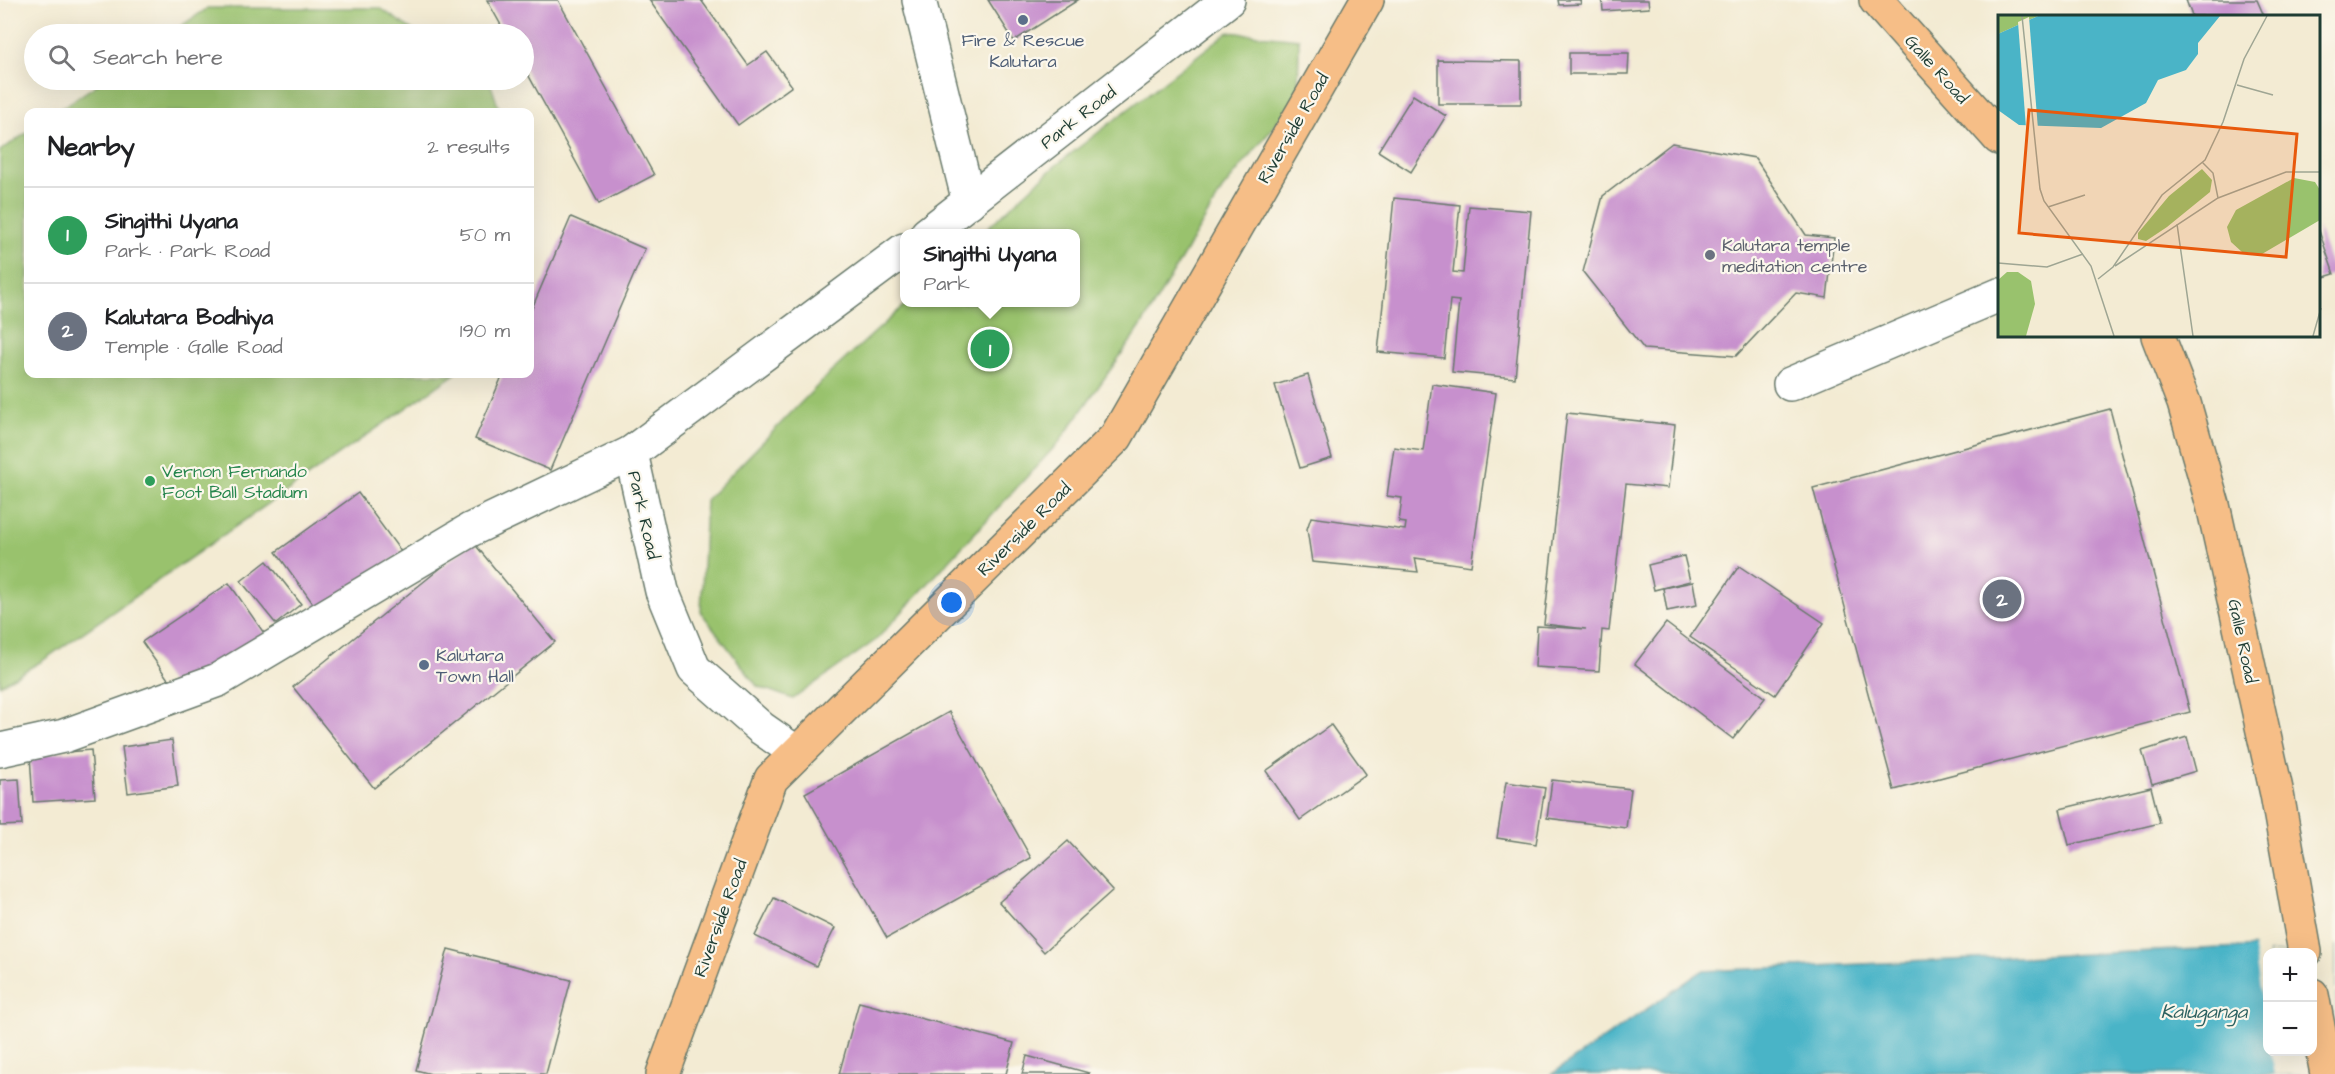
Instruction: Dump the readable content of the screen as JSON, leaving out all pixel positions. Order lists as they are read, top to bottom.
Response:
{
  "streets": {
    "main road": ["Galle Road", "Riverside Road"],
    "street": ["Park Road"]
  },
  "crossings": [
    ["Park Road", "Riverside Road"]
  ],
  "water": ["Kaluganga"],
  "places": [
    "Fire & Rescue Kalutara",
    "Kalutara temple meditation centre",
    "Vernon Fernando Foot Ball Stadium",
    "Kalutara Town Hall"
  ],
  "page": {
    "search": "Search here",
    "heading": ["Nearby", "2 results"],
    "list": [
      {
        "mark": "1",
        "name": "Singithi Uyana",
        "note": "Park · Park Road",
        "value": "50 m"
      },
      {
        "mark": "2",
        "name": "Kalutara Bodhiya",
        "note": "Temple · Galle Road",
        "value": "190 m"
      }
    ],
    "popup": ["Singithi Uyana", "Park"],
    "pins": ["1", "2"],
    "map_buttons": ["+", "−"]
  }
}
